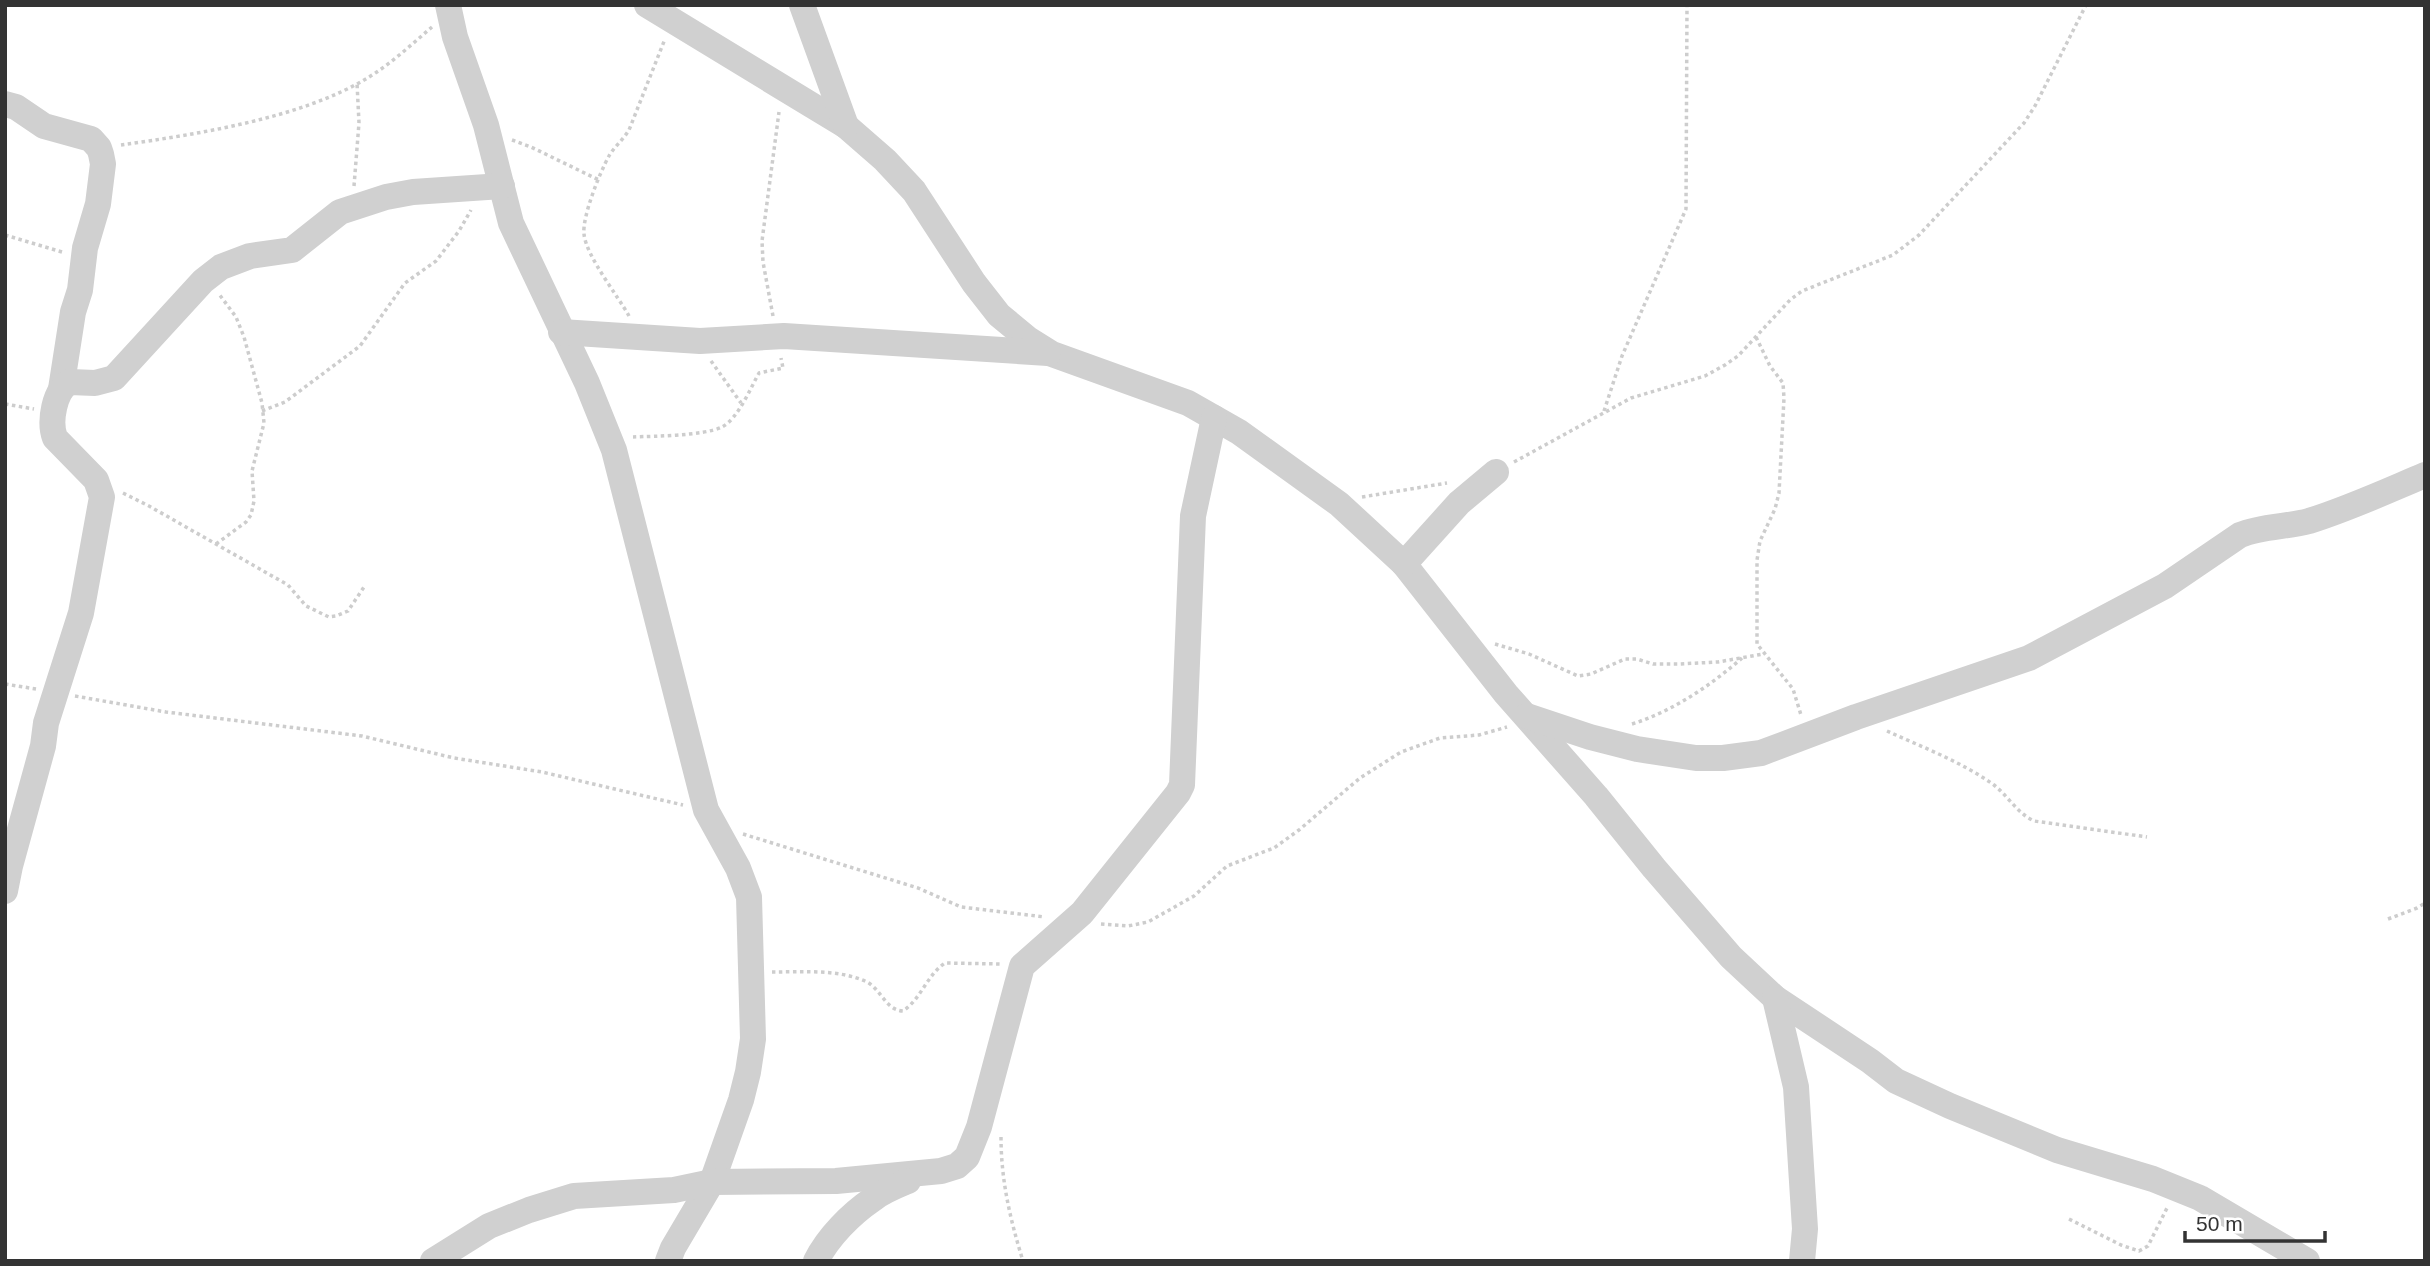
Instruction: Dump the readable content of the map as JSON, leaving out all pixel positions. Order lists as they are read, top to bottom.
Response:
{
  "scale_bar": "50 m"
}
